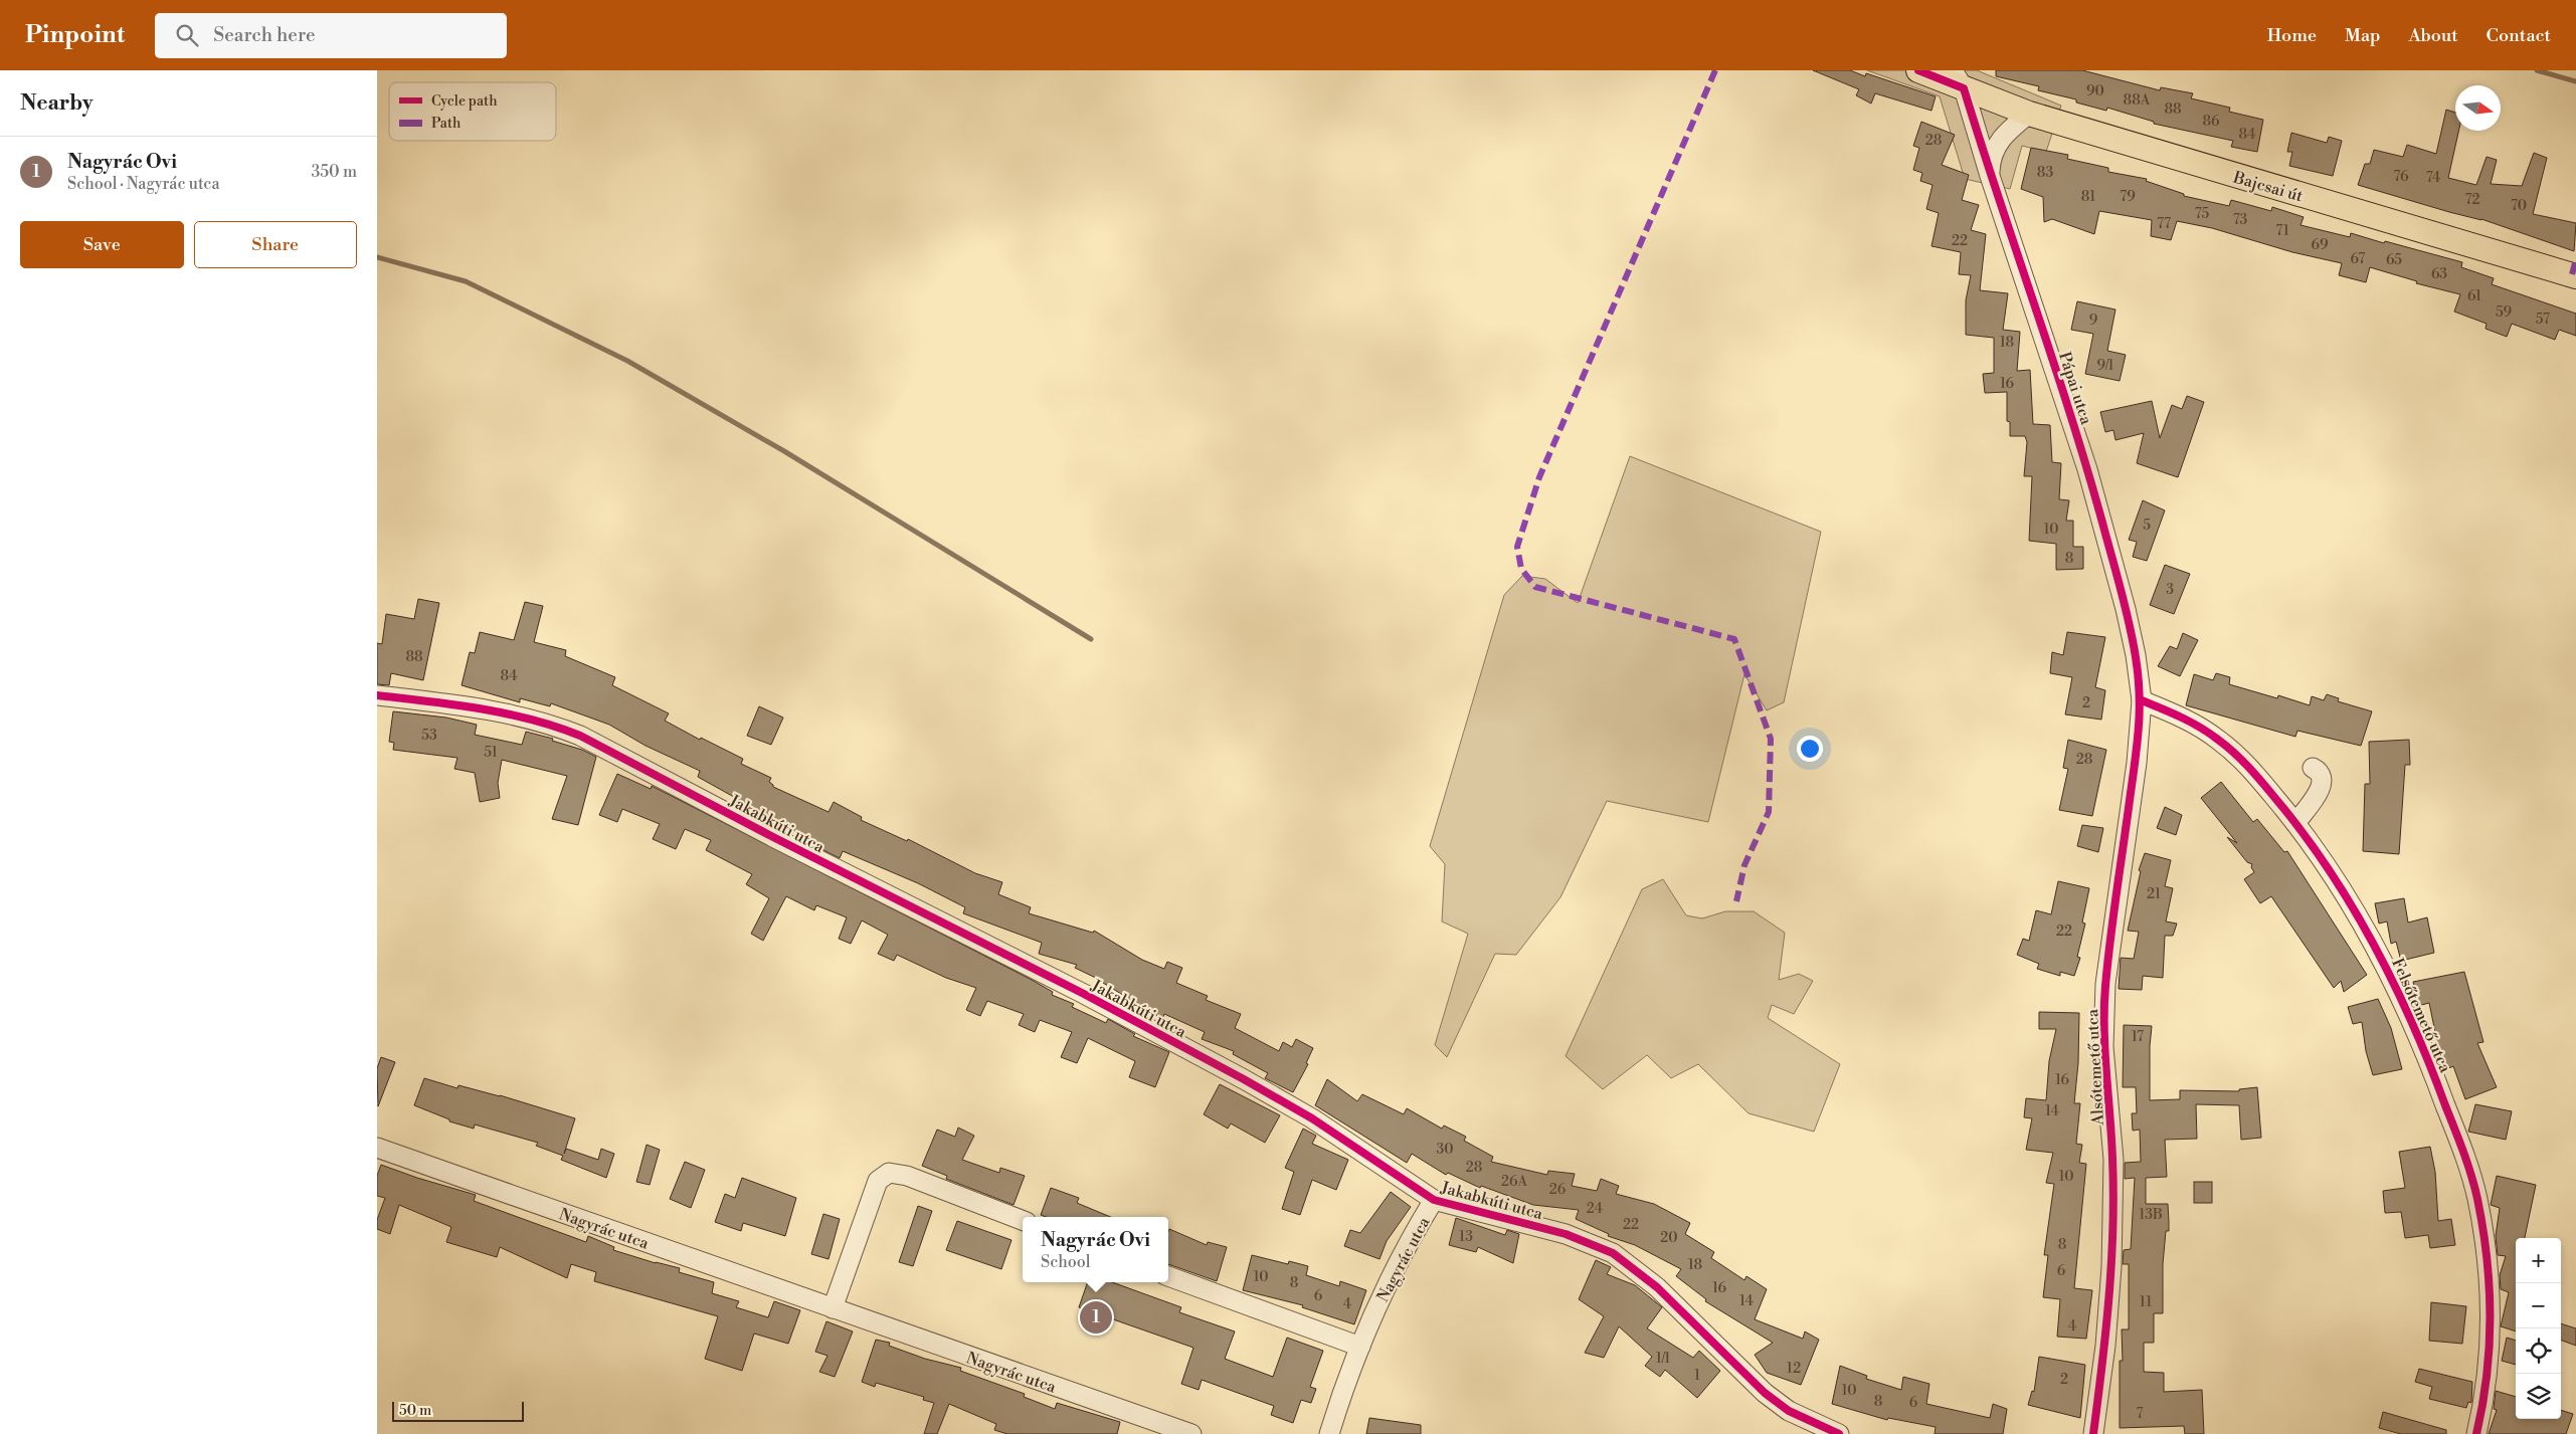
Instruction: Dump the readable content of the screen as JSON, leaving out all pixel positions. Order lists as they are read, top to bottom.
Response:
{
  "streets": {
    "main road": ["Bajcsai út"],
    "street": [
      "Pápai utca",
      "Jakabkúti utca",
      "Felsőtemető utca",
      "Alsótemető utca",
      "Nagyrác utca"
    ]
  },
  "crossings": [
    ["Bajcsai út", "Pápai utca"],
    ["Pápai utca", "Felsőtemető utca"],
    ["Pápai utca", "Alsótemető utca"],
    ["Jakabkúti utca", "Nagyrác utca"],
    ["Felsőtemető utca", "Alsótemető utca"]
  ],
  "house_numbers": [
    "90",
    "88A",
    "88",
    "86",
    "84",
    "28",
    "83",
    "76",
    "74",
    "81",
    "79",
    "72",
    "70",
    "75",
    "73",
    "77",
    "71",
    "22",
    "69",
    "67",
    "65",
    "63",
    "61",
    "59",
    "57",
    "9",
    "18",
    "9/1",
    "16",
    "5",
    "10",
    "8",
    "3",
    "88",
    "84",
    "2",
    "53",
    "51",
    "28",
    "21",
    "22",
    "17",
    "16",
    "14",
    "30",
    "28",
    "10",
    "26A",
    "26",
    "24",
    "13B",
    "22",
    "13",
    "20",
    "8",
    "18",
    "6",
    "10",
    "8",
    "16",
    "6",
    "14",
    "11",
    "4",
    "4",
    "1/1",
    "12",
    "1",
    "2",
    "10",
    "8",
    "6",
    "7"
  ],
  "legend": ["Cycle path", "Path"],
  "scale_bar": "50 m",
  "north": "right",
  "page": {
    "header": "Pinpoint",
    "search": "Search here",
    "nav": [
      "Home",
      "Map",
      "About",
      "Contact"
    ],
    "heading": "Nearby",
    "list": [
      {
        "mark": "1",
        "name": "Nagyrác Ovi",
        "note": "School · Nagyrác utca",
        "value": "350 m"
      }
    ],
    "buttons": ["Save", "Share"],
    "popup": ["Nagyrác Ovi", "School"],
    "map_buttons": ["+", "−"],
    "pins": "1",
    "scale": "50 m"
  }
}
